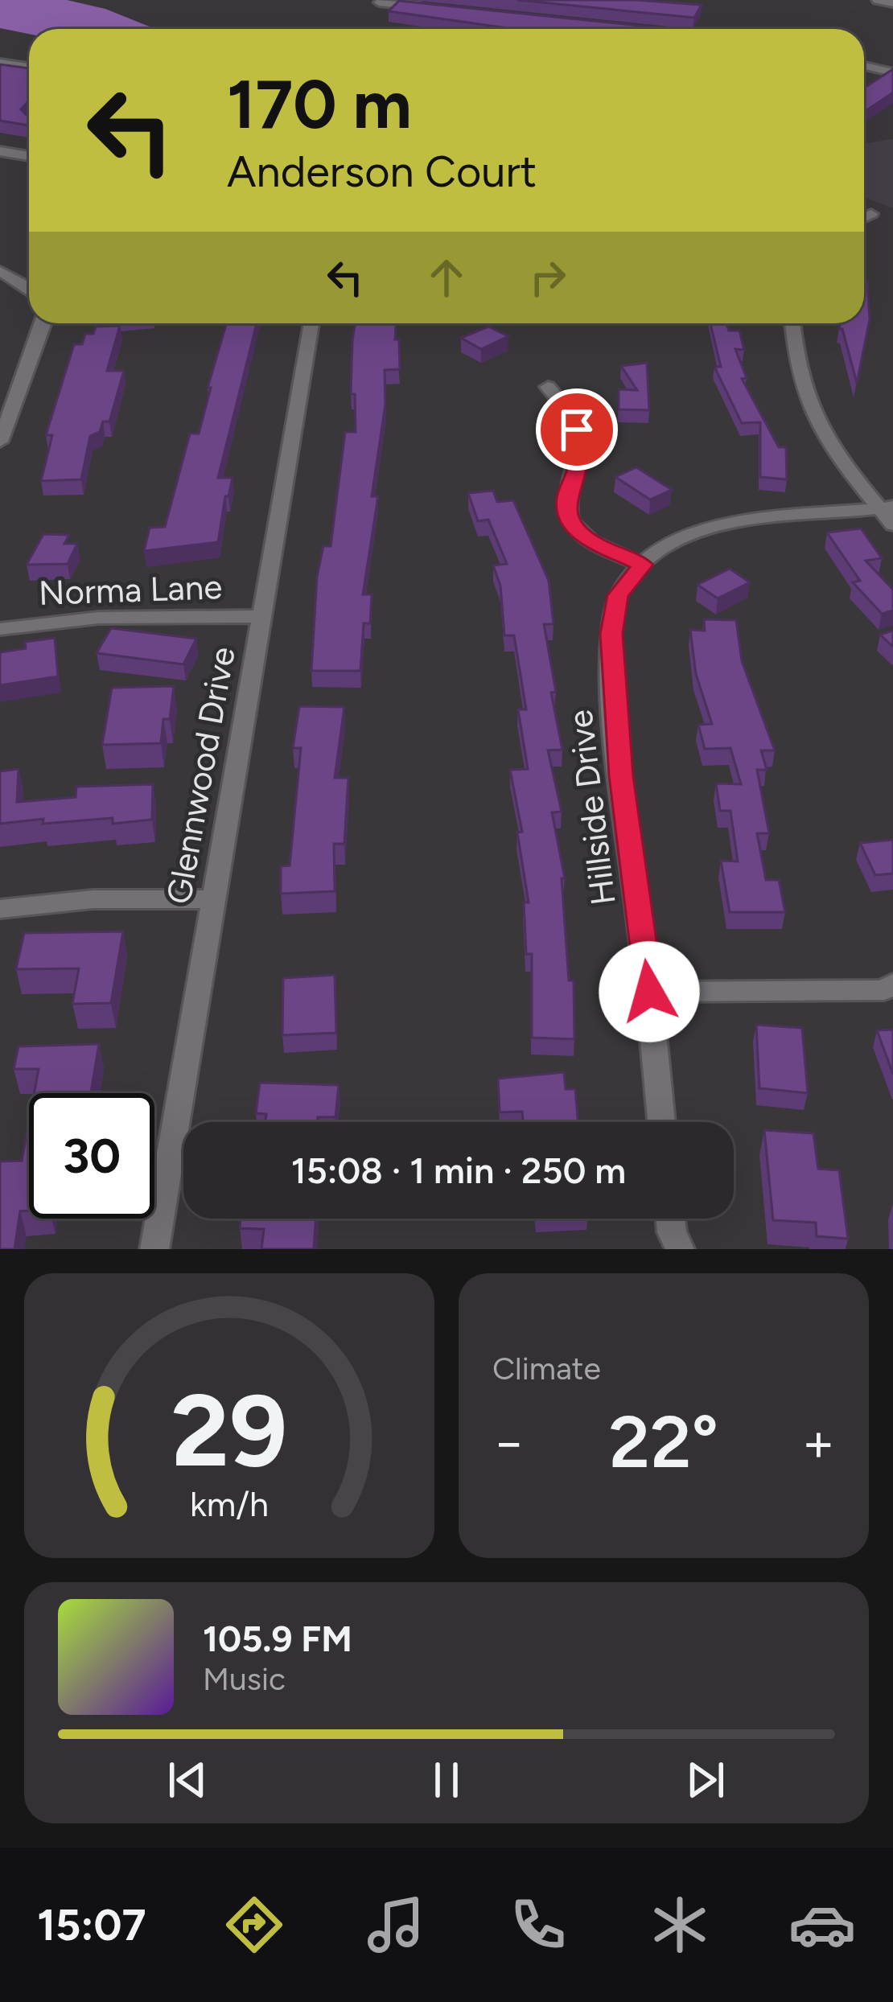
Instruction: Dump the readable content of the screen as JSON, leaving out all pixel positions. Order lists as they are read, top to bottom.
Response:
{
  "streets": {
    "street": ["Norma Lane", "Glennwood Drive", "Hillside Drive"]
  },
  "crossings": [
    ["Norma Lane", "Glennwood Drive"]
  ],
  "page": {
    "turn": ["170 m", "Anderson Court"],
    "limit": "30",
    "trip": "15:08 · 1 min · 250 m",
    "tile": "Climate",
    "heat": ["−", "22°", "+"],
    "song": ["105.9 FM", "Music"],
    "tabs": "15:07",
    "gauge": ["29", "km/h"]
  }
}
